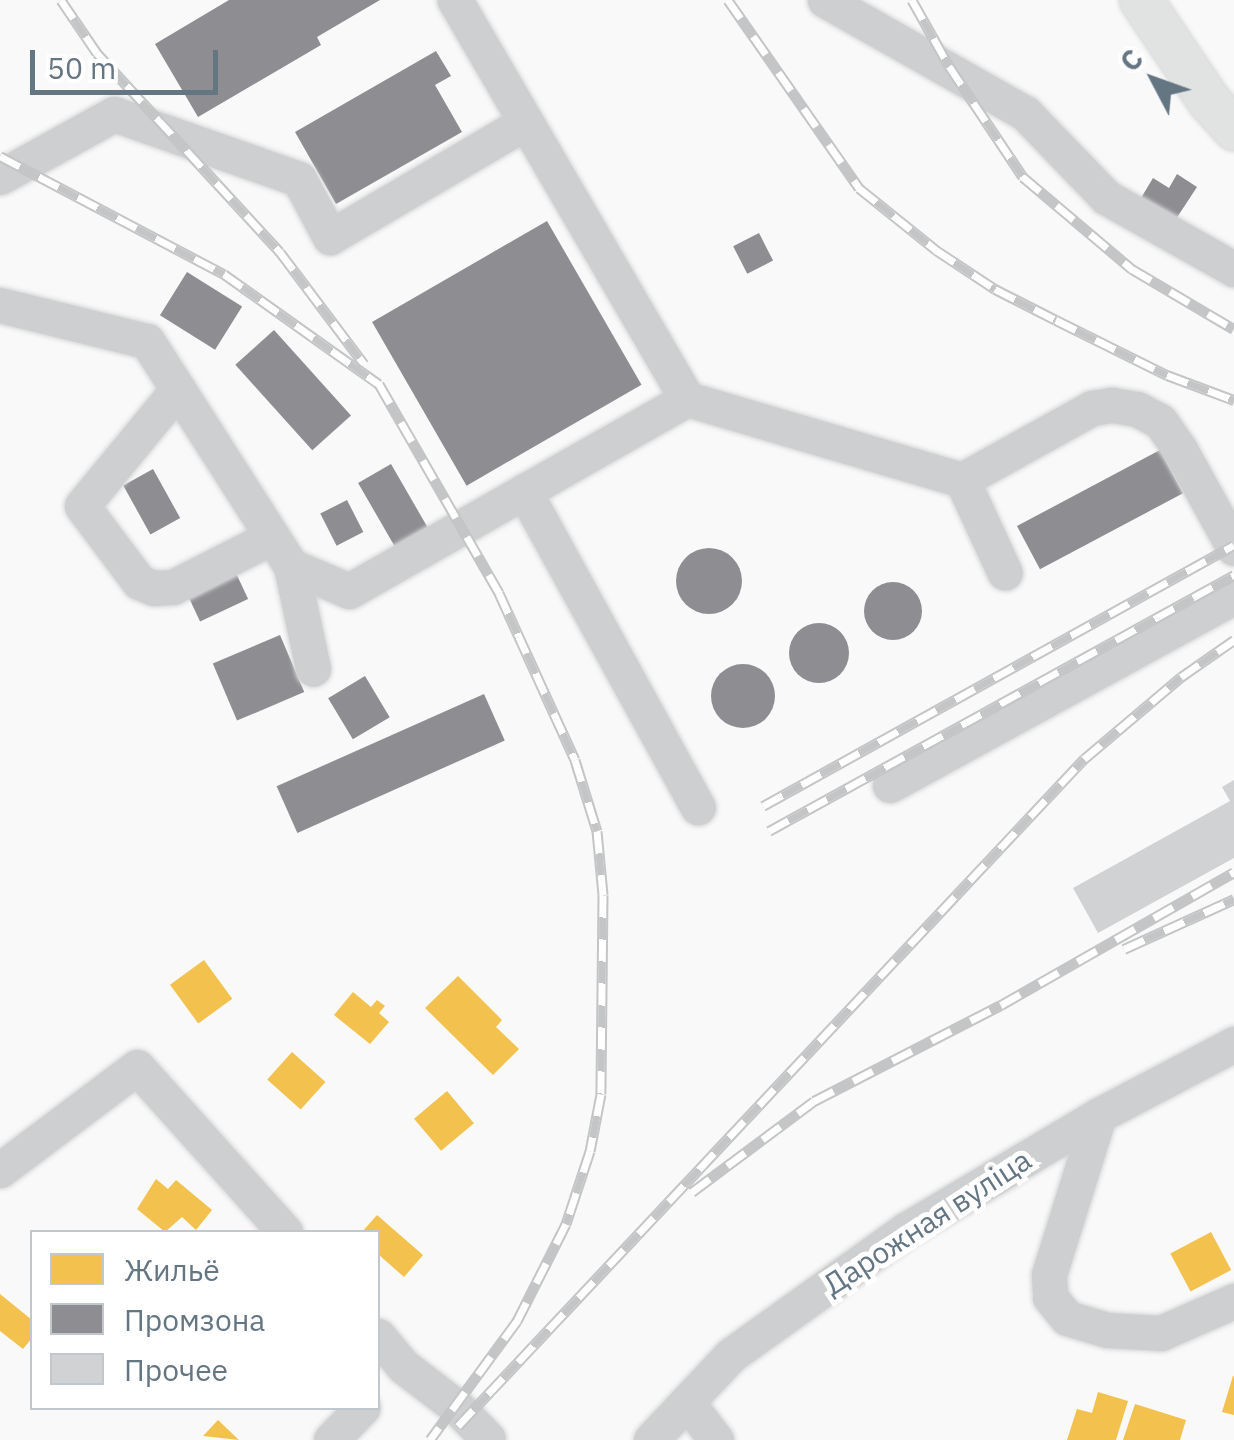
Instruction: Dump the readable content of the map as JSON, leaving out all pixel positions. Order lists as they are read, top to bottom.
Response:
{
  "streets": {
    "street": ["Дарожная вуліца"]
  },
  "legend": ["Жильё", "Промзона", "Прочее"],
  "scale_bar": "50 m",
  "north": "top left"
}
